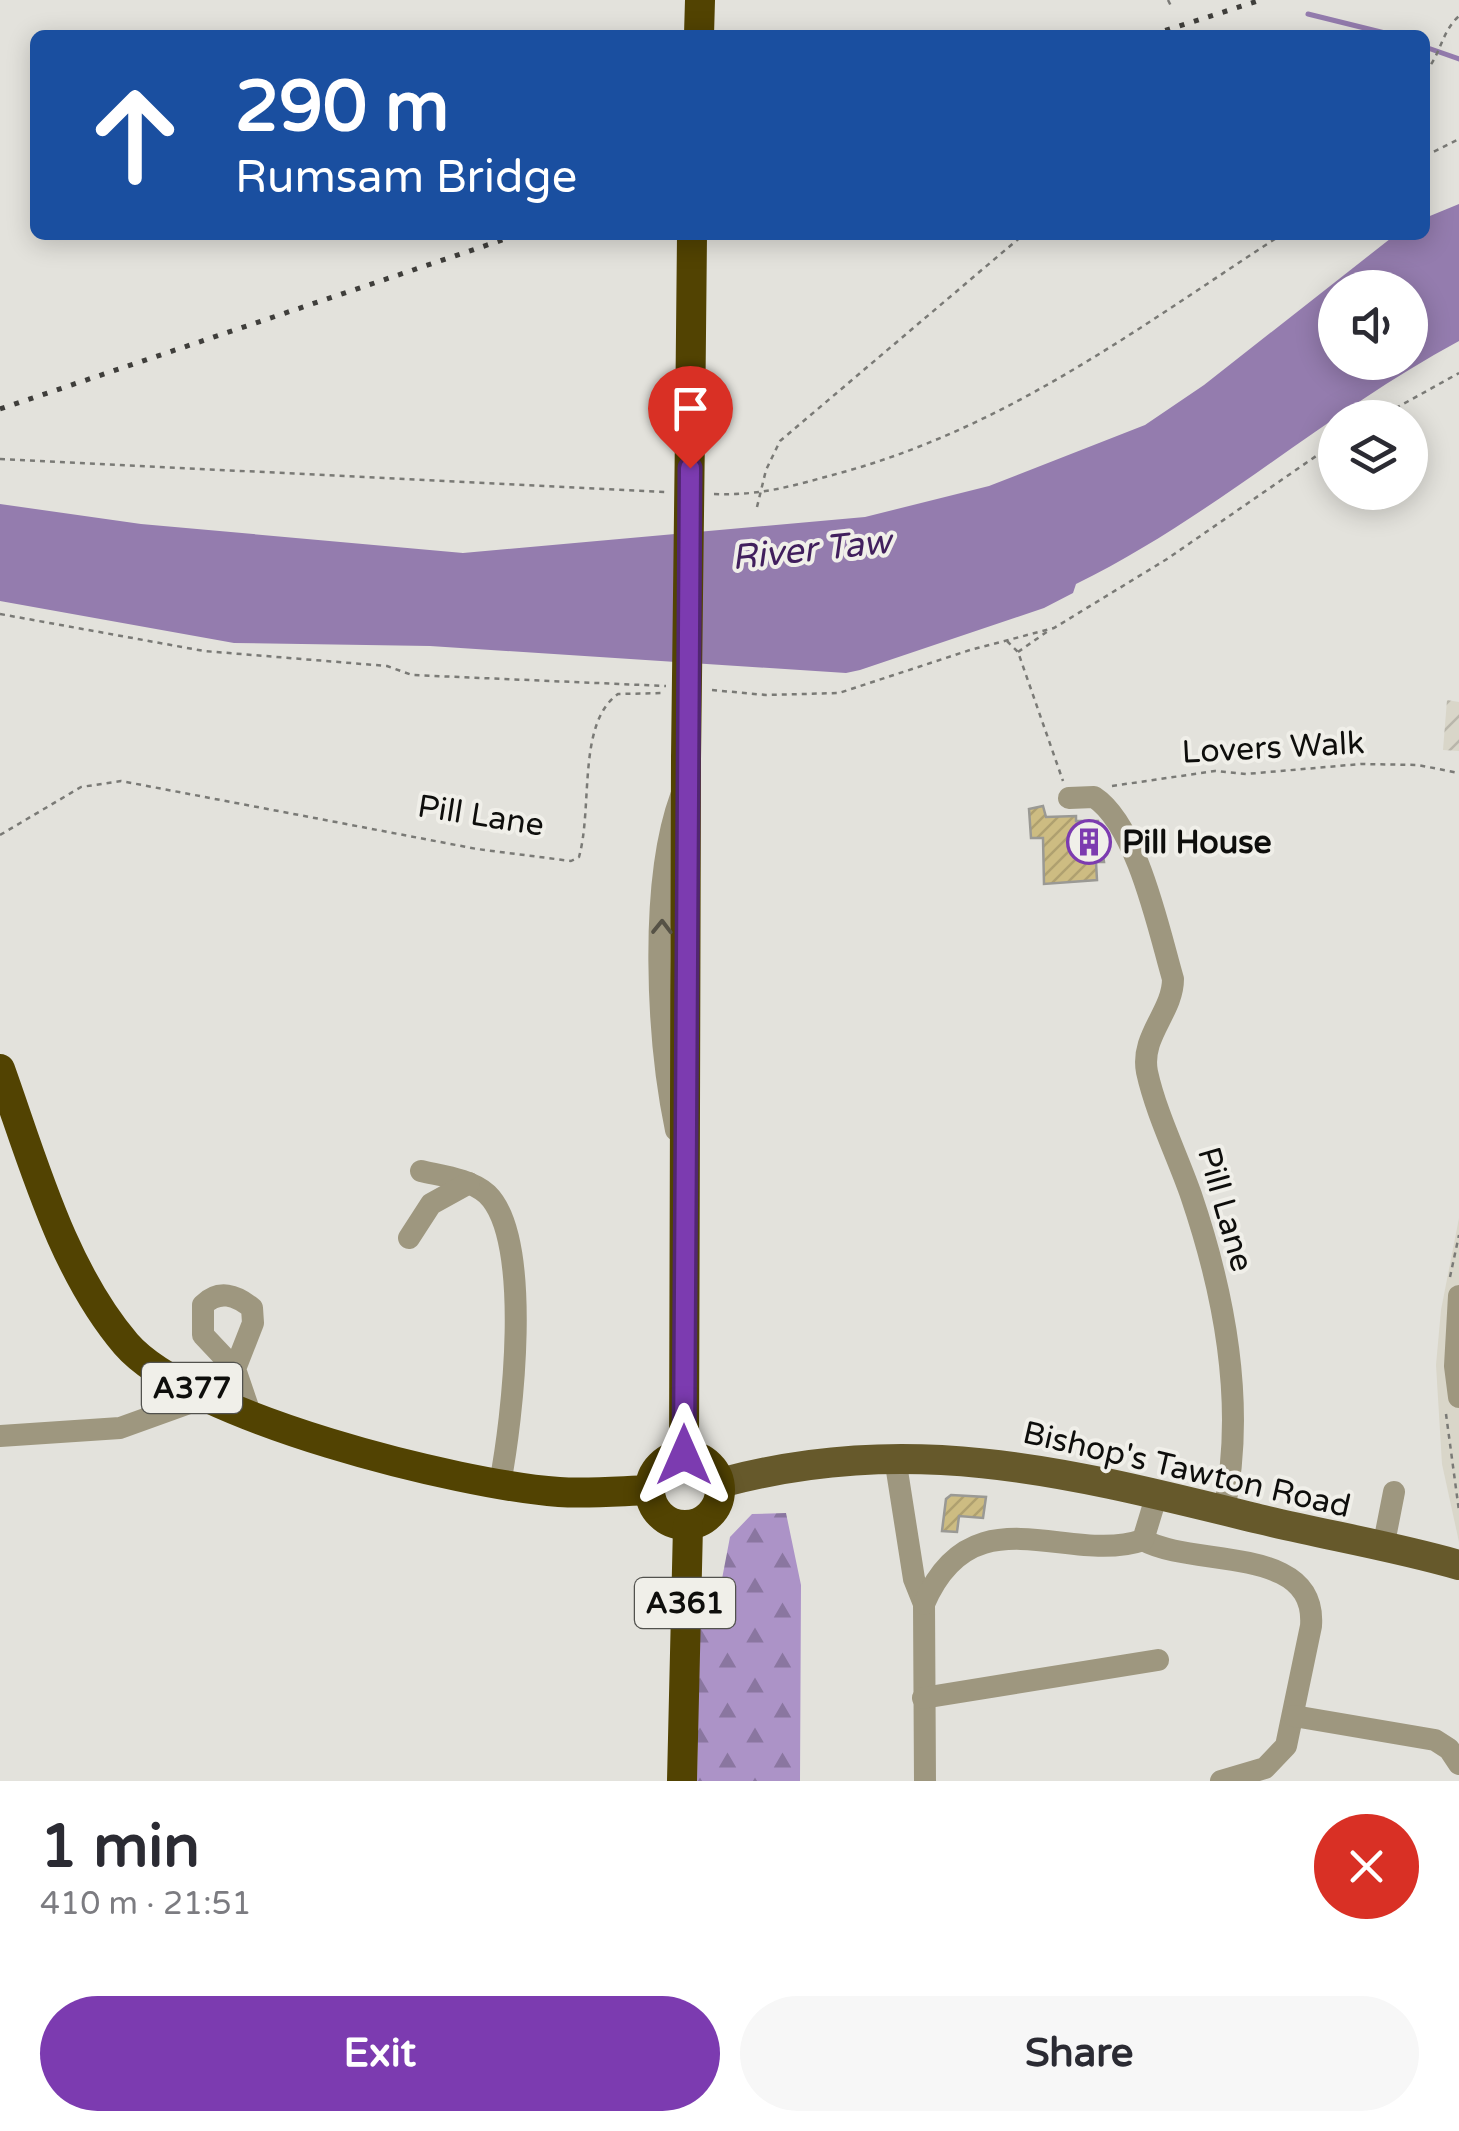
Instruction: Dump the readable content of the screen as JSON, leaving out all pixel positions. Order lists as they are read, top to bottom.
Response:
{
  "streets": {
    "highway": ["A377", "A361"],
    "main road": ["Bishop's Tawton Road"],
    "street": ["Pill Lane"],
    "path": ["Lovers Walk"]
  },
  "crossings": [
    ["Lovers Walk", "Pill Lane"],
    ["Pill Lane", "Bishop's Tawton Road"],
    ["A377", "Bishop's Tawton Road"],
    ["A377", "A361"],
    ["Bishop's Tawton Road", "A361"]
  ],
  "water": ["River Taw"],
  "places": {
    "building": ["Pill House"]
  },
  "page": {
    "turn": ["290 m", "Rumsam Bridge"],
    "heading": ["1 min", "410 m · 21:51"],
    "buttons": ["Exit", "Share"]
  }
}
